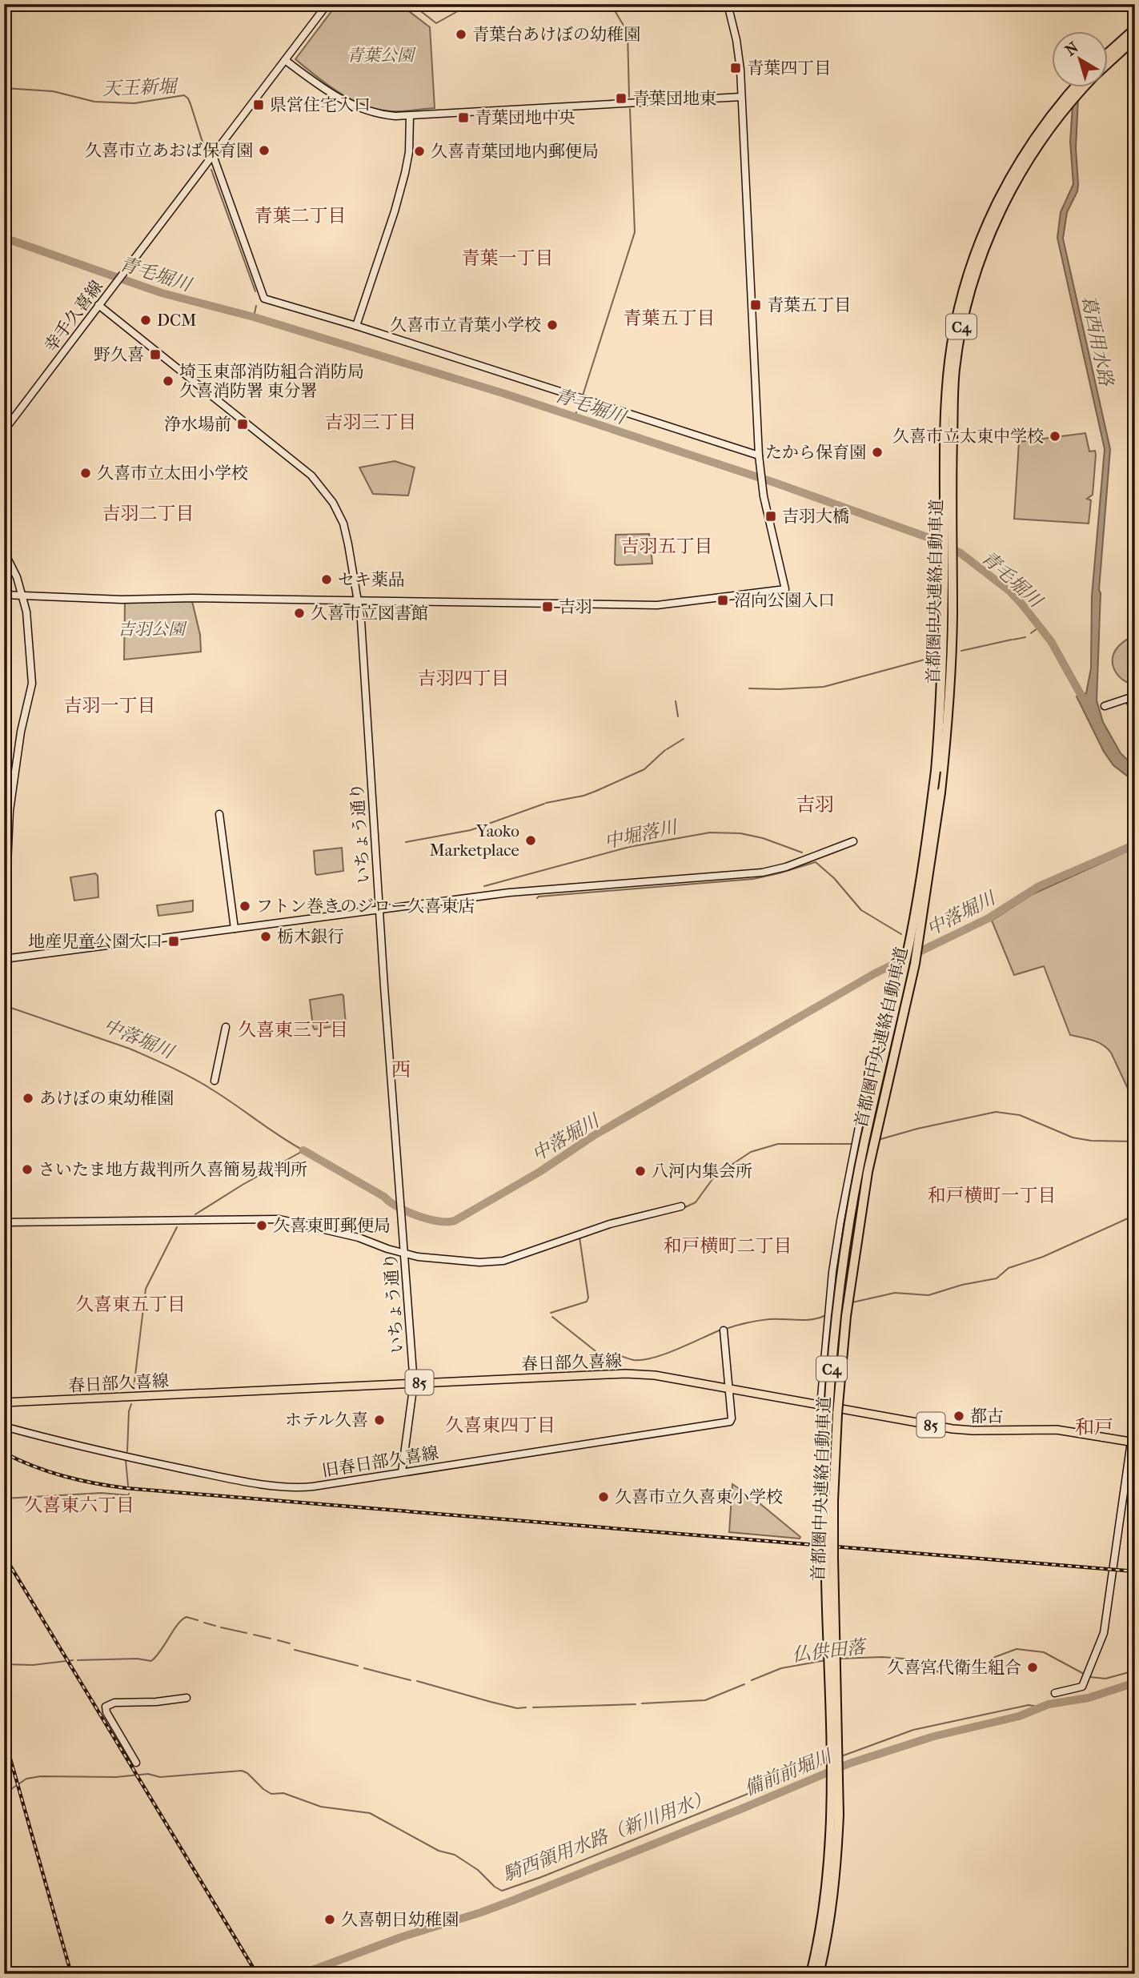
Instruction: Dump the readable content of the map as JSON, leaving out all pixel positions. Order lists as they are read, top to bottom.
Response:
{
  "streets": {
    "highway": ["C4", "首都圏中央連絡自動車道"],
    "main road": ["春日部久喜線", "85"],
    "street": ["幸手久喜線", "いちょう通り", "旧春日部久喜線"]
  },
  "crossings": [
    ["幸手久喜線", "いちょう通り"],
    ["いちょう通り", "春日部久喜線"],
    ["いちょう通り", "旧春日部久喜線"],
    ["春日部久喜線", "旧春日部久喜線"]
  ],
  "districts": [
    "青葉二丁目",
    "青葉一丁目",
    "青葉五丁目",
    "吉羽三丁目",
    "吉羽二丁目",
    "吉羽五丁目",
    "吉羽四丁目",
    "吉羽一丁目",
    "吉羽",
    "久喜東三丁目",
    "西",
    "和戸横町一丁目",
    "和戸横町二丁目",
    "久喜東五丁目",
    "久喜東四丁目",
    "和戸",
    "久喜東六丁目"
  ],
  "water": [
    "天王新堀",
    "青毛堀川",
    "葛西用水路",
    "中堀落川",
    "中落堀川",
    "仏供田落",
    "備前前堀川",
    "騎西領用水路（新川用水）"
  ],
  "parks": ["青葉公園", "吉羽公園"],
  "places": {
    "other": [
      "青葉台あけぼの幼稚園",
      "久喜市立あおば保育園",
      "久喜青葉団地内郵便局",
      "DCM",
      "久喜市立青葉小学校",
      "埼玉東部消防組合消防局 久喜消防署 東分署",
      "久喜市立太東中学校",
      "たから保育園",
      "久喜市立太田小学校",
      "セキ薬品",
      "久喜市立図書館",
      "Yaoko Marketplace",
      "フトン巻きのジロー久喜東店",
      "栃木銀行",
      "あけぼの東幼稚園",
      "さいたま地方裁判所久喜簡易裁判所",
      "八河内集会所",
      "久喜東町郵便局",
      "都古",
      "ホテル久喜",
      "久喜市立久喜東小学校",
      "久喜宮代衛生組合",
      "久喜朝日幼稚園"
    ],
    "transit": [
      "青葉四丁目",
      "青葉団地東",
      "県営住宅入口",
      "青葉団地中央",
      "青葉五丁目",
      "野久喜",
      "浄水場前",
      "吉羽大橋",
      "沼向公園入口",
      "吉羽",
      "地産児童公園入口"
    ]
  },
  "north": "top left"
}
